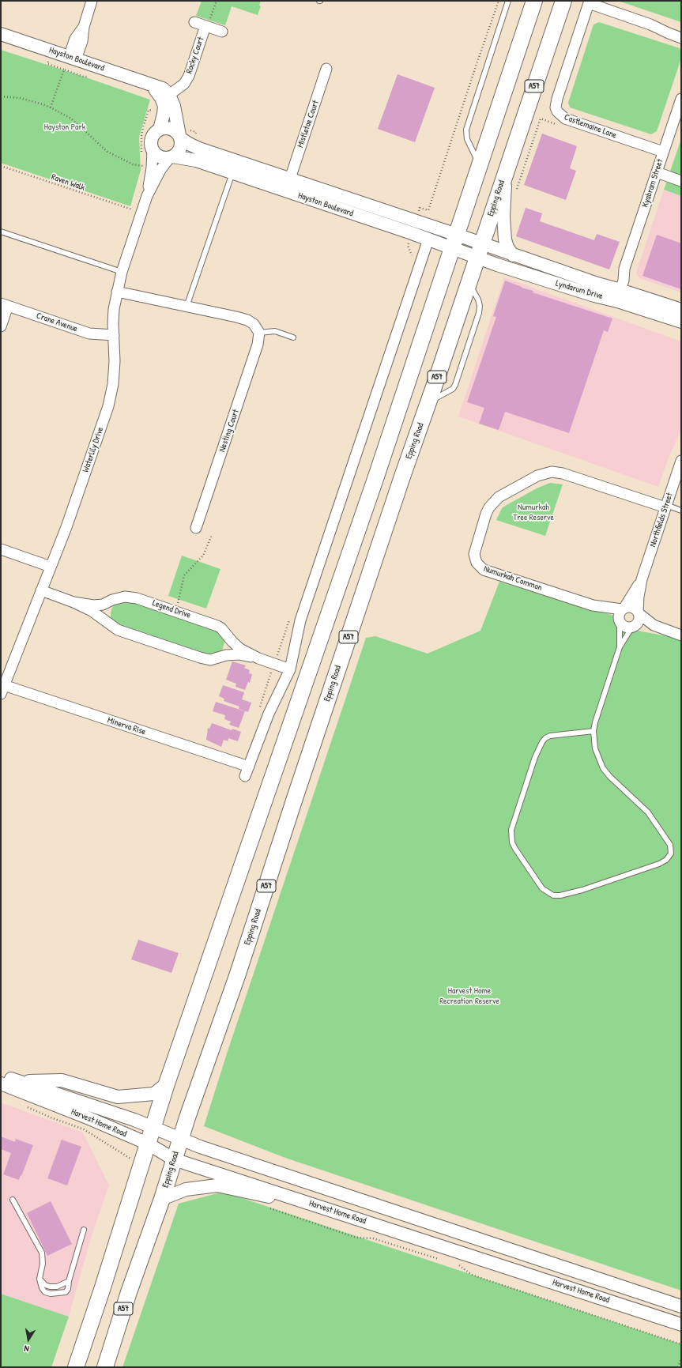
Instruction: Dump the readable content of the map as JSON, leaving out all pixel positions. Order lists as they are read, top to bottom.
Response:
{
  "streets": {
    "main road": ["A57", "Epping Road"],
    "street": [
      "Rocky Court",
      "Hayston Boulevard",
      "Mistletoe Court",
      "Castlemaine Lane",
      "Kyabram Street",
      "Lyndarum Drive",
      "Crane Avenue",
      "Nesting Court",
      "Waterlily Drive",
      "Northfields Street",
      "Numurkah Common",
      "Legend Drive",
      "Minerva Rise",
      "Harvest Home Road"
    ],
    "path": ["Raven Walk"]
  },
  "crossings": [
    ["Rocky Court", "Hayston Boulevard"],
    ["Hayston Boulevard", "Mistletoe Court"],
    ["Hayston Boulevard", "Epping Road"],
    ["Hayston Boulevard", "Lyndarum Drive"],
    ["Hayston Boulevard", "Waterlily Drive"],
    ["Castlemaine Lane", "Kyabram Street"],
    ["Kyabram Street", "Lyndarum Drive"],
    ["Epping Road", "Lyndarum Drive"],
    ["Epping Road", "Harvest Home Road"],
    ["Crane Avenue", "Waterlily Drive"],
    ["Waterlily Drive", "Legend Drive"],
    ["Waterlily Drive", "Minerva Rise"],
    ["Northfields Street", "Numurkah Common"],
    ["Legend Drive", "Minerva Rise"]
  ],
  "parks": ["Hayston Park", "Numurkah Tree Reserve", "Harvest Home Recreation Reserve"],
  "north": "bottom"
}
